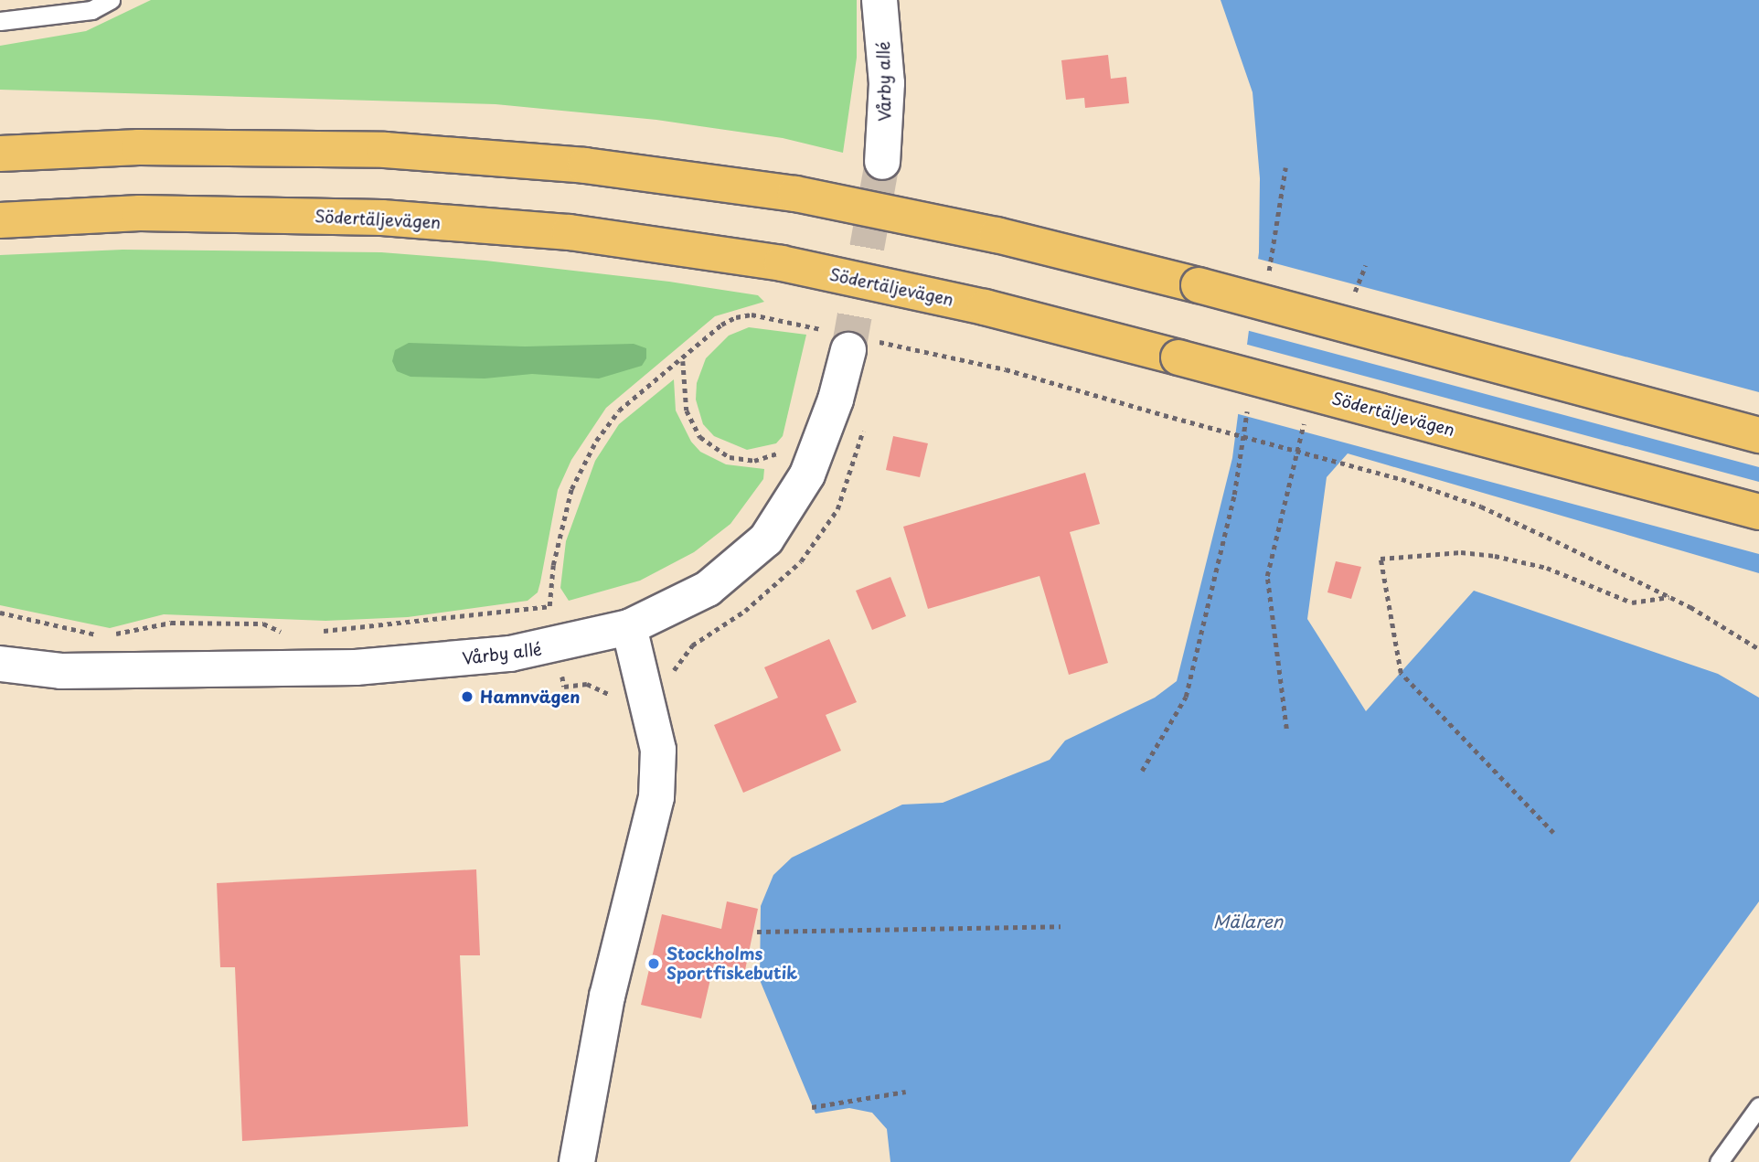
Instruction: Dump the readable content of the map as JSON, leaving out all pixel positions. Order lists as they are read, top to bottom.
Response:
{
  "streets": {
    "highway": ["Södertäljevägen"],
    "street": ["Vårby allé"]
  },
  "water": ["Mälaren"],
  "places": ["Hamnvägen", "Stockholms Sportfiskebutik"]
}
